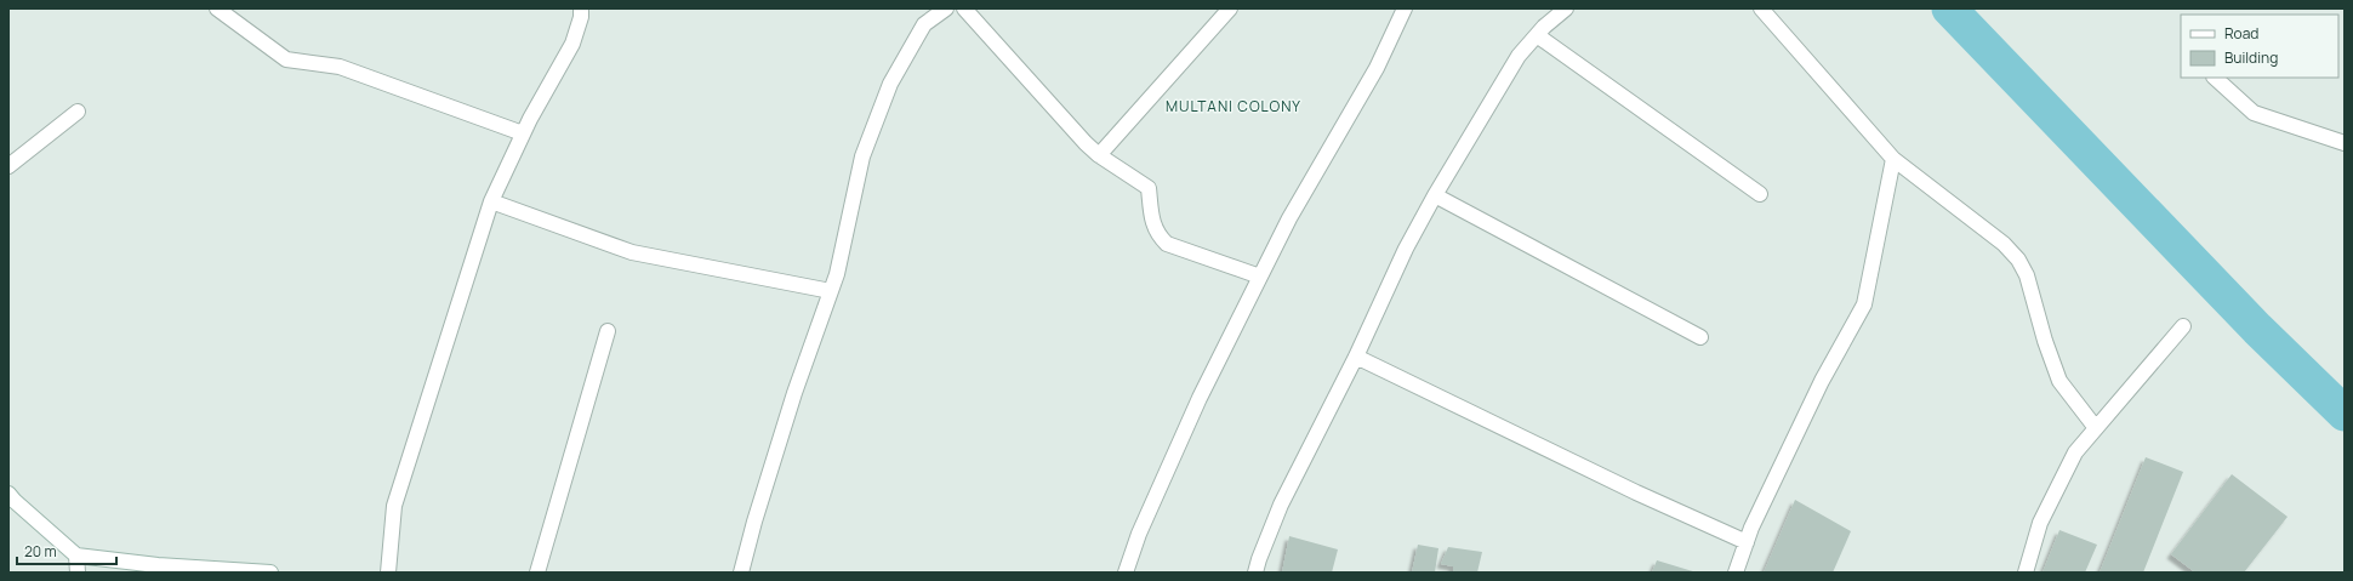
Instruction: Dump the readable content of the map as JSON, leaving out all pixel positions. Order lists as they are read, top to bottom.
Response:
{
  "districts": ["MULTANI COLONY"],
  "legend": ["Road", "Building"],
  "scale_bar": "20 m"
}
